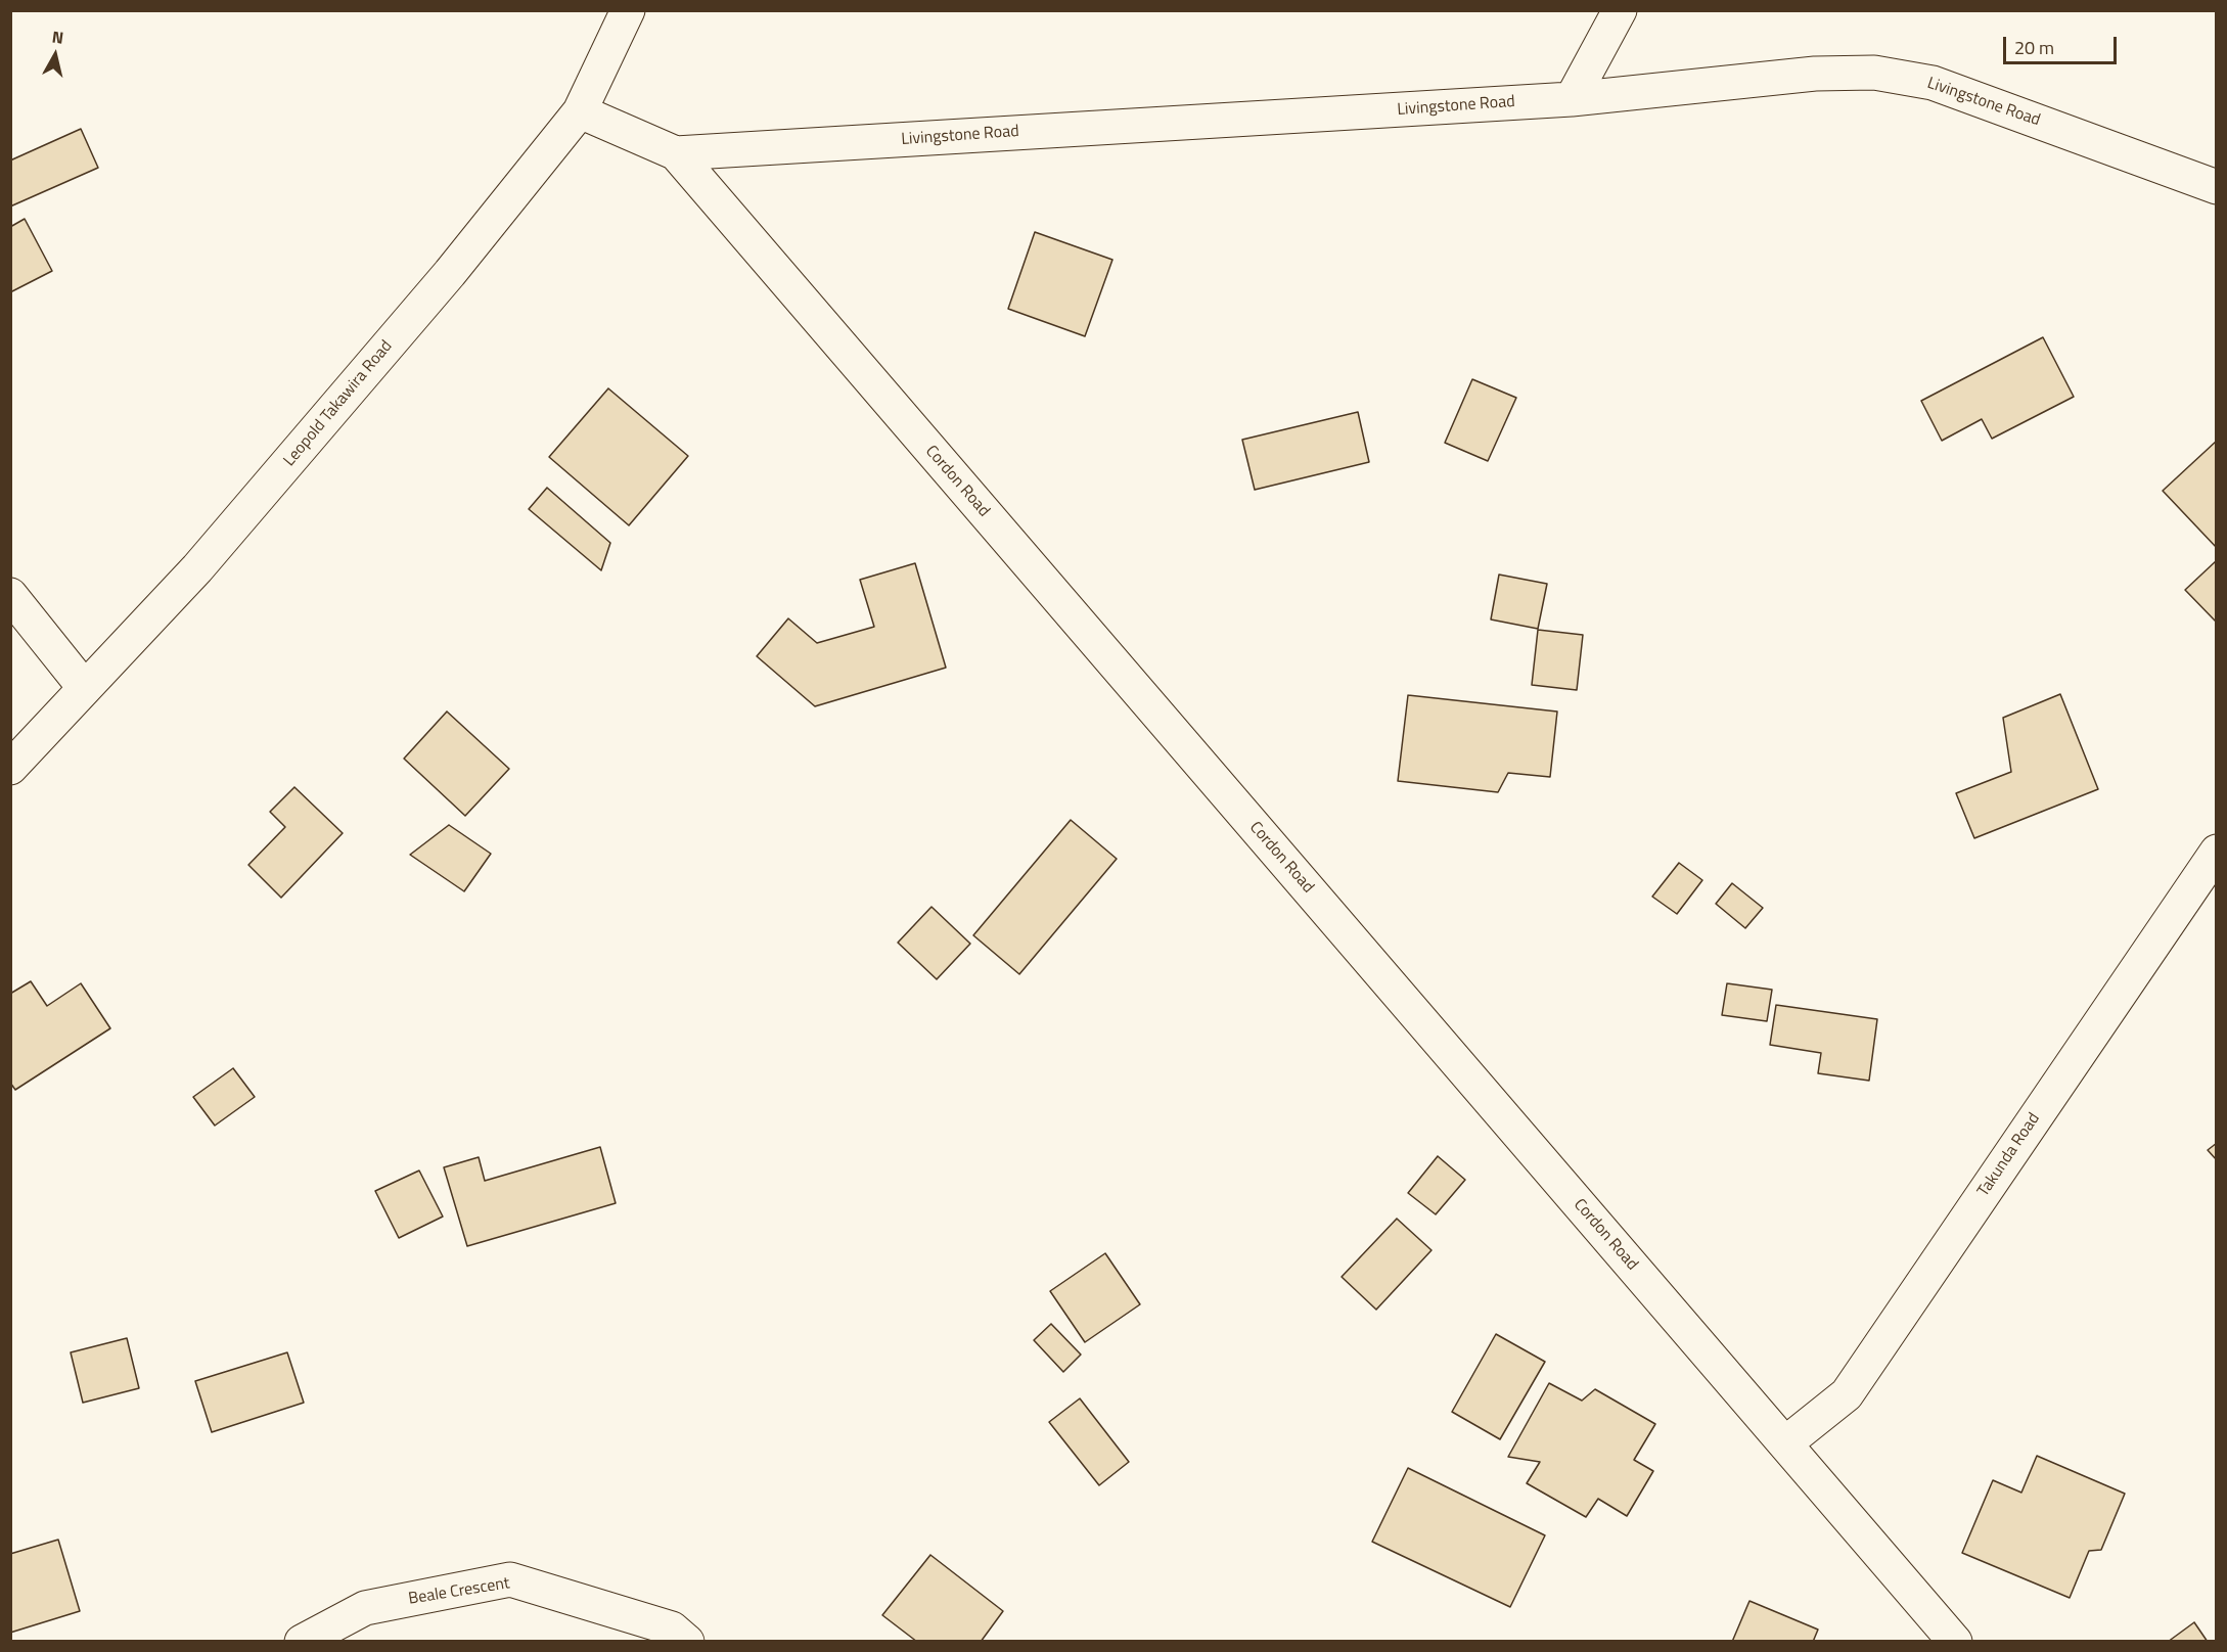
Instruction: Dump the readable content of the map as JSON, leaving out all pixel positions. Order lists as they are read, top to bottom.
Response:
{
  "streets": {
    "street": [
      "Livingstone Road",
      "Leopold Takawira Road",
      "Cordon Road",
      "Takunda Road",
      "Beale Crescent"
    ]
  },
  "crossings": [
    ["Livingstone Road", "Cordon Road"],
    ["Leopold Takawira Road", "Cordon Road"],
    ["Cordon Road", "Takunda Road"]
  ],
  "scale_bar": "20 m",
  "north": "top"
}
